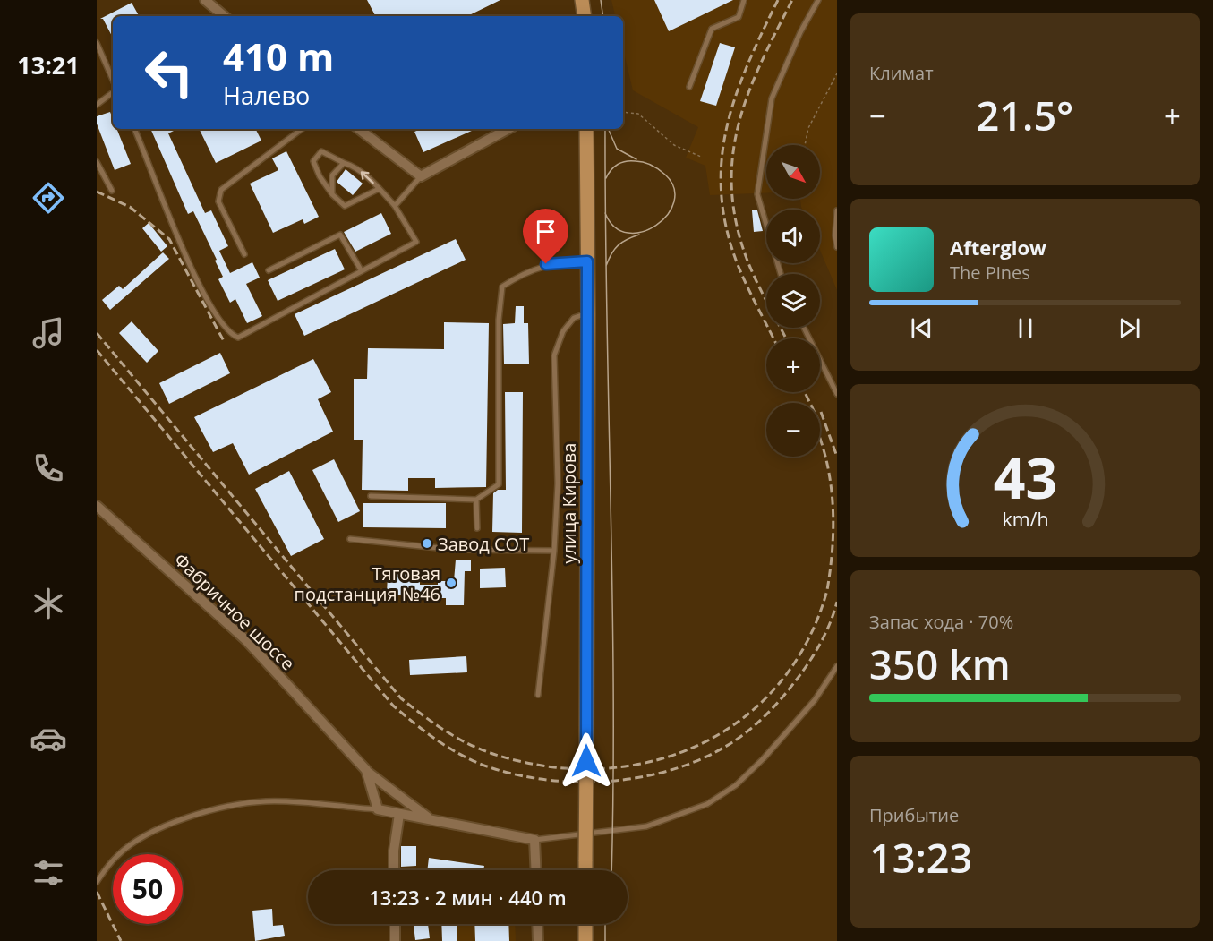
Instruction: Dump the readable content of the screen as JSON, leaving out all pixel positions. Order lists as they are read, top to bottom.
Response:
{
  "streets": {
    "main road": ["улица Кирова"],
    "street": ["Фабричное шоссе"]
  },
  "places": ["Завод СОТ", "Тяговая подстанция №46"],
  "north": "bottom right",
  "page": {
    "tabs": "13:21",
    "tile": [
      "Климат",
      ["Запас хода · 70%", "350 km"],
      ["Прибытие", "13:23"]
    ],
    "turn": ["410 m", "Налево"],
    "heat": ["−", "21.5°", "+"],
    "map_buttons": ["+", "−"],
    "song": ["Afterglow", "The Pines"],
    "limit": "50",
    "trip": "13:23 · 2 мин · 440 m",
    "gauge": ["43", "km/h"]
  }
}
